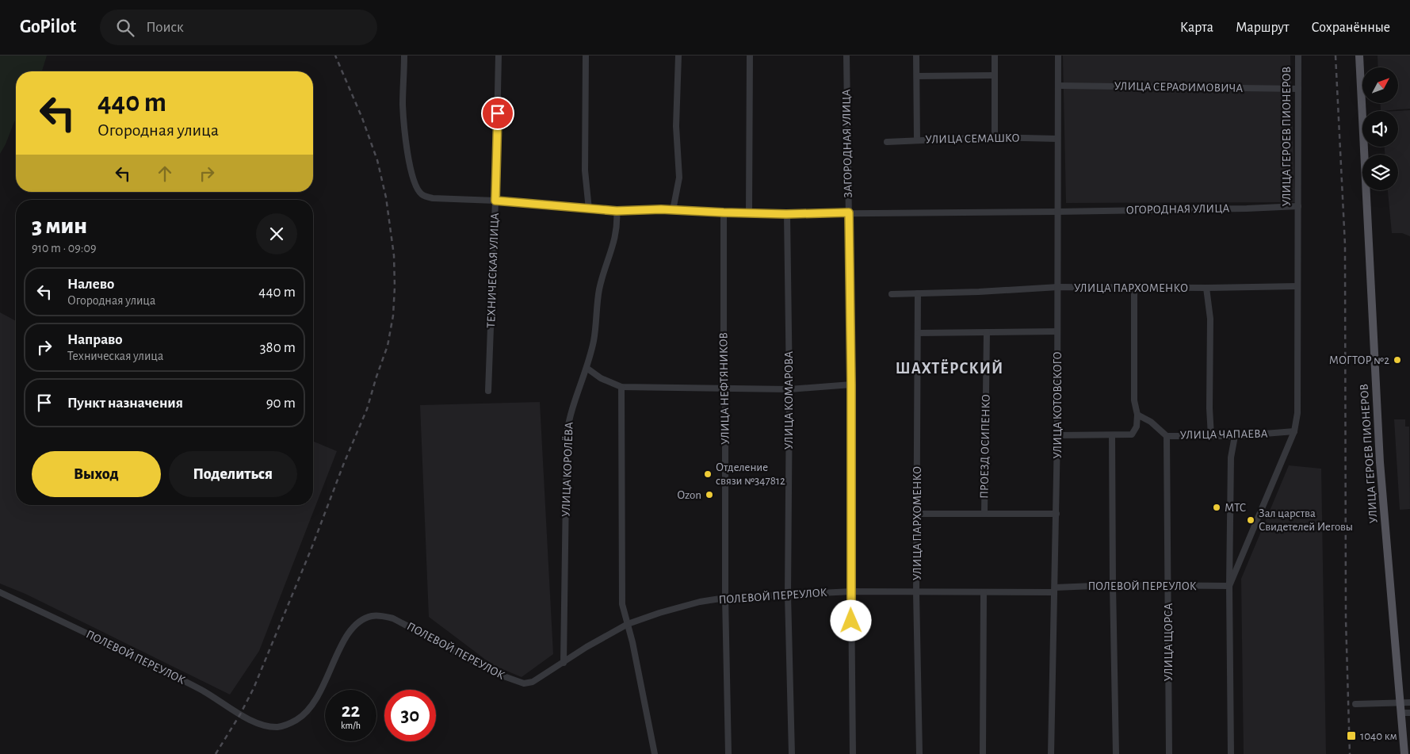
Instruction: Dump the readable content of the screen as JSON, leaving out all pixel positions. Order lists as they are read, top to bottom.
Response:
{
  "streets": {
    "main road": ["УЛИЦА ГЕРОЕВ ПИОНЕРОВ"],
    "street": [
      "УЛИЦА СЕРАФИМОВИЧА",
      "УЛИЦА СЕМАШКО",
      "ЗАГОРОДНАЯ УЛИЦА",
      "ОГОРОДНАЯ УЛИЦА",
      "ТЕХНИЧЕСКАЯ УЛИЦА",
      "УЛИЦА ПАРХОМЕНКО",
      "УЛИЦА НЕФТЯНИКОВ",
      "УЛИЦА КОМАРОВА",
      "УЛИЦА КОТОВСКОГО",
      "УЛИЦА ЧАПАЕВА",
      "ПРОЕЗД ОСИПЕНКО",
      "УЛИЦА КОРОЛЁВА",
      "ПОЛЕВОЙ ПЕРЕУЛОК",
      "УЛИЦА ЩОРСА"
    ]
  },
  "crossings": [
    ["УЛИЦА СЕРАФИМОВИЧА", "УЛИЦА ГЕРОЕВ ПИОНЕРОВ"],
    ["УЛИЦА СЕРАФИМОВИЧА", "УЛИЦА КОТОВСКОГО"],
    ["УЛИЦА ГЕРОЕВ ПИОНЕРОВ", "ОГОРОДНАЯ УЛИЦА"],
    ["УЛИЦА ГЕРОЕВ ПИОНЕРОВ", "УЛИЦА ПАРХОМЕНКО"],
    ["УЛИЦА ГЕРОЕВ ПИОНЕРОВ", "УЛИЦА ЧАПАЕВА"],
    ["УЛИЦА ГЕРОЕВ ПИОНЕРОВ", "ПОЛЕВОЙ ПЕРЕУЛОК"],
    ["УЛИЦА СЕМАШКО", "УЛИЦА КОТОВСКОГО"],
    ["ЗАГОРОДНАЯ УЛИЦА", "ОГОРОДНАЯ УЛИЦА"],
    ["ЗАГОРОДНАЯ УЛИЦА", "ПОЛЕВОЙ ПЕРЕУЛОК"],
    ["ОГОРОДНАЯ УЛИЦА", "УЛИЦА КОТОВСКОГО"],
    ["УЛИЦА ПАРХОМЕНКО", "УЛИЦА КОТОВСКОГО"],
    ["УЛИЦА ПАРХОМЕНКО", "ПОЛЕВОЙ ПЕРЕУЛОК"],
    ["УЛИЦА НЕФТЯНИКОВ", "ПОЛЕВОЙ ПЕРЕУЛОК"],
    ["УЛИЦА КОМАРОВА", "ПОЛЕВОЙ ПЕРЕУЛОК"],
    ["УЛИЦА КОТОВСКОГО", "ПОЛЕВОЙ ПЕРЕУЛОК"],
    ["УЛИЦА ЧАПАЕВА", "УЛИЦА ЩОРСА"],
    ["УЛИЦА КОРОЛЁВА", "ПОЛЕВОЙ ПЕРЕУЛОК"],
    ["ПОЛЕВОЙ ПЕРЕУЛОК", "УЛИЦА ЩОРСА"]
  ],
  "districts": ["ШАХТЁРСКИЙ"],
  "places": {
    "other": [
      "МОГТОР №2",
      "Отделение связи №347812",
      "Ozon",
      "МТС",
      "Зал царства Свидетелей Иеговы"
    ],
    "transit": ["1040 км"]
  },
  "north": "top right",
  "page": {
    "header": "GoPilot",
    "search": "Поиск",
    "nav": ["Карта", "Маршрут", "Сохранённые"],
    "turn": ["440 m", "Огородная улица"],
    "heading": ["3 мин", "910 m · 09:09"],
    "list": [
      {
        "name": "Налево",
        "note": "Огородная улица",
        "value": "440 m"
      },
      {
        "name": "Направо",
        "note": "Техническая улица",
        "value": "380 m"
      },
      {
        "name": "Пункт назначения",
        "value": "90 m"
      }
    ],
    "buttons": ["Выход", "Поделиться"],
    "speed": "22 km/h",
    "limit": "30"
  }
}
